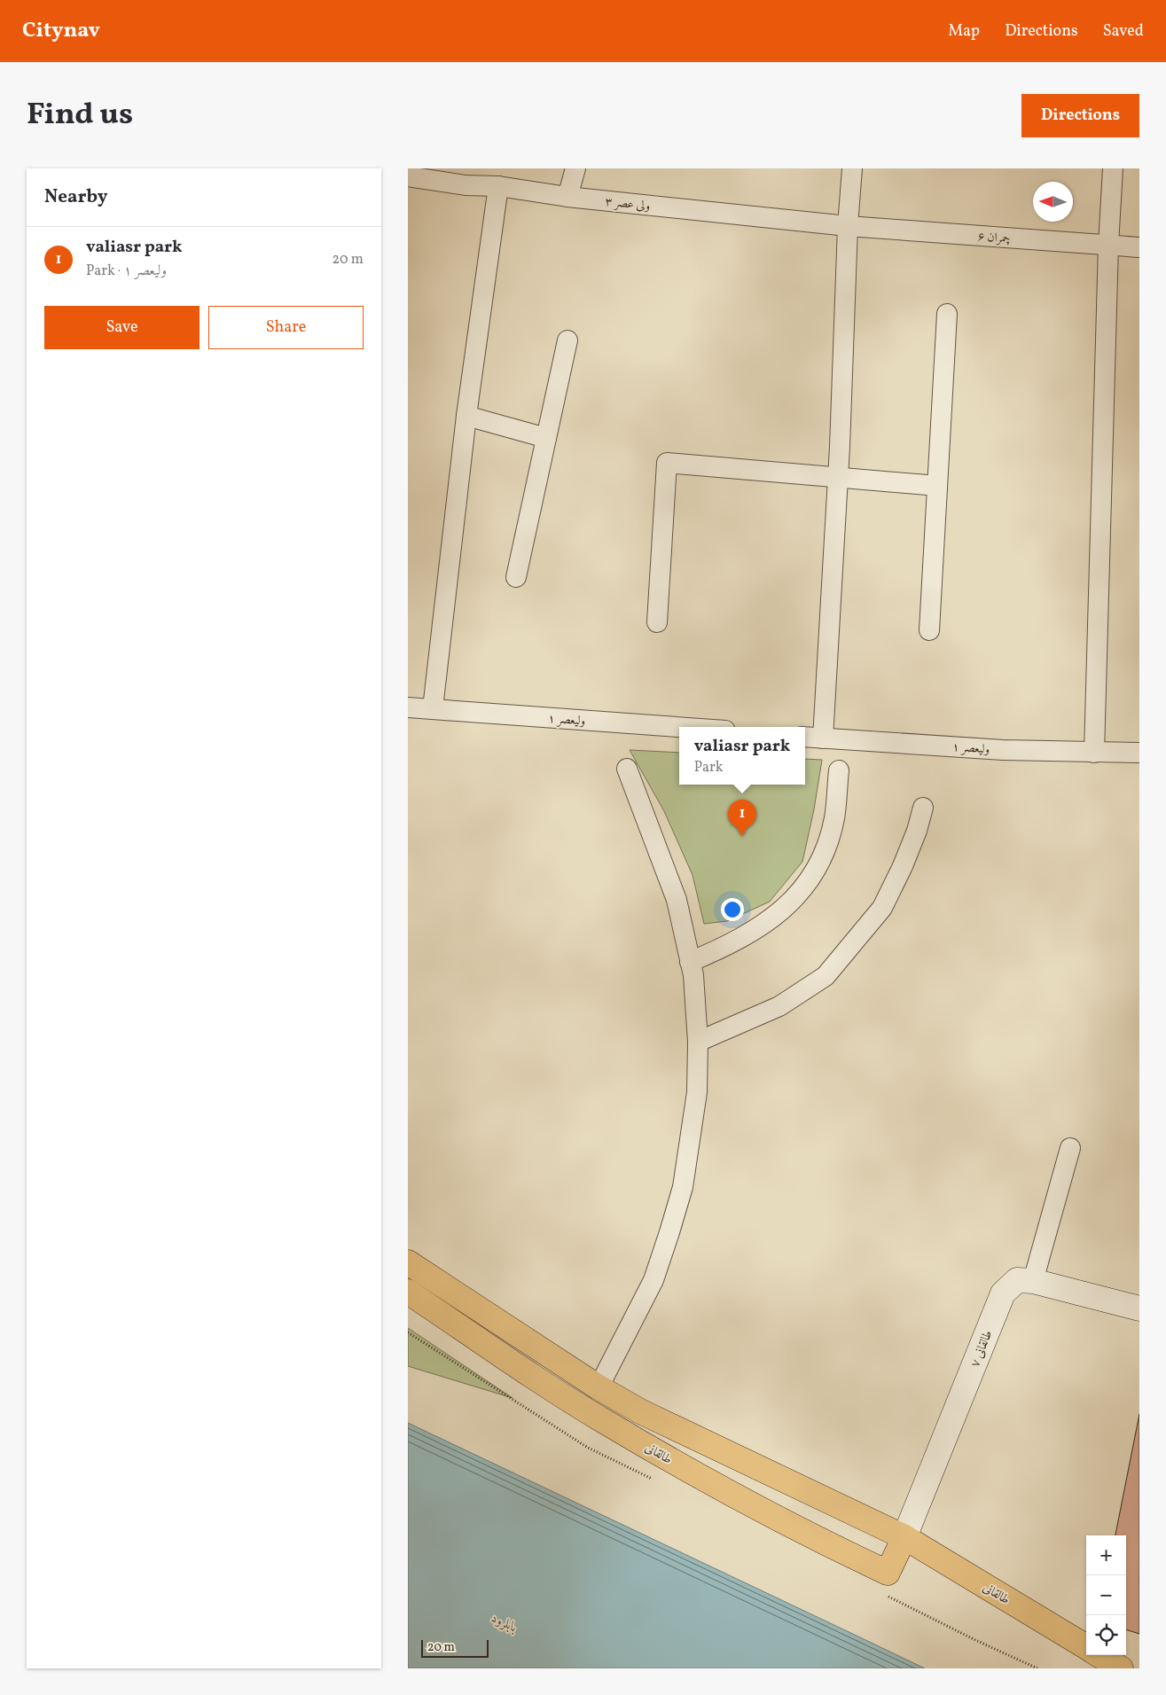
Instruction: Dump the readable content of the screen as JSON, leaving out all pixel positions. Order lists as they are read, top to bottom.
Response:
{
  "streets": {
    "main road": ["طالقانی ۷", "طالقانی"],
    "street": ["ولی عصر ۳", "چمران ۶", "ولیعصر ۱"]
  },
  "crossings": [
    ["ولی عصر ۳", "چمران ۶"],
    ["طالقانی ۷", "طالقانی"]
  ],
  "water": ["بابلرود"],
  "scale_bar": "20 m",
  "north": "left",
  "page": {
    "header": "Citynav",
    "nav": ["Map", "Directions", "Saved"],
    "title": "Find us",
    "buttons": [
      "Directions",
      ["Save", "Share"]
    ],
    "heading": "Nearby",
    "list": [
      {
        "mark": "1",
        "name": "valiasr park",
        "note": "Park · ولیعصر ۱",
        "value": "20 m"
      }
    ],
    "popup": ["valiasr park", "Park"],
    "pins": "1",
    "map_buttons": ["+", "−"],
    "scale": "20 m"
  }
}
